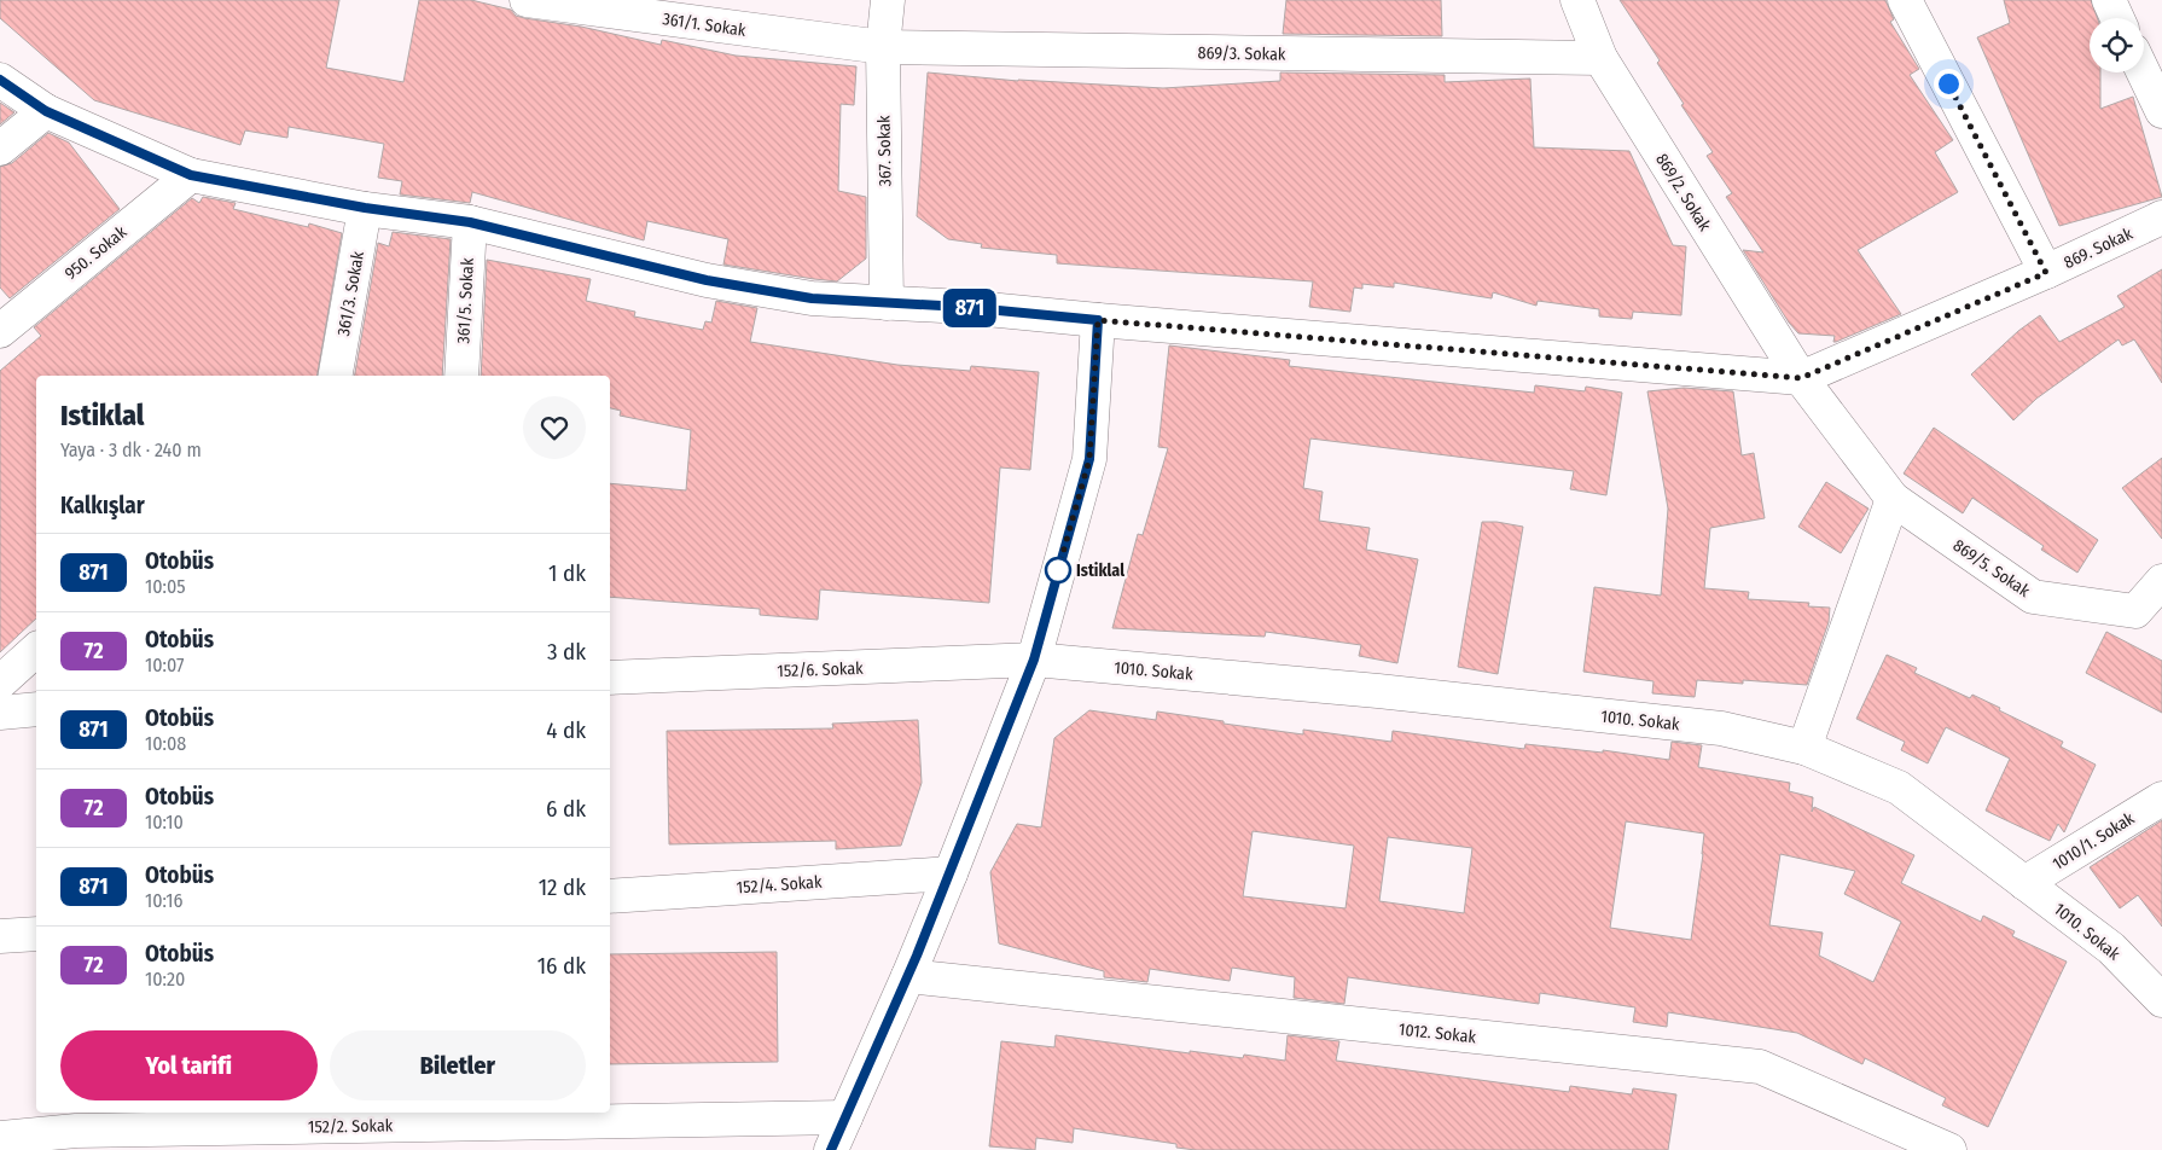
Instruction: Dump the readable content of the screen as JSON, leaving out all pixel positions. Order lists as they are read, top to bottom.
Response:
{
  "streets": {
    "street": [
      "361/1. Sokak",
      "869/3. Sokak",
      "367. Sokak",
      "869/2. Sokak",
      "869. Sokak",
      "950. Sokak",
      "361/3. Sokak",
      "361/5. Sokak",
      "869/5. Sokak",
      "152/6. Sokak",
      "1010. Sokak",
      "1010/1. Sokak",
      "152/4. Sokak",
      "1012. Sokak",
      "152/2. Sokak"
    ]
  },
  "crossings": [
    ["361/1. Sokak", "869/3. Sokak"],
    ["361/1. Sokak", "367. Sokak"],
    ["869/3. Sokak", "367. Sokak"],
    ["869/3. Sokak", "869/2. Sokak"],
    ["869/2. Sokak", "869. Sokak"],
    ["869/2. Sokak", "869/5. Sokak"],
    ["869. Sokak", "869/5. Sokak"],
    ["152/6. Sokak", "1010. Sokak"],
    ["1010. Sokak", "1010/1. Sokak"]
  ],
  "places": ["Istiklal"],
  "lines": ["bus line 871"],
  "page": {
    "on_map": "871",
    "heading": [
      ["Istiklal", "Yaya · 3 dk · 240 m"],
      "Kalkışlar"
    ],
    "list": [
      {
        "mark": "871",
        "name": "Otobüs",
        "note": "10:05",
        "value": "1 dk"
      },
      {
        "mark": "72",
        "name": "Otobüs",
        "note": "10:07",
        "value": "3 dk"
      },
      {
        "mark": "871",
        "name": "Otobüs",
        "note": "10:08",
        "value": "4 dk"
      },
      {
        "mark": "72",
        "name": "Otobüs",
        "note": "10:10",
        "value": "6 dk"
      },
      {
        "mark": "871",
        "name": "Otobüs",
        "note": "10:16",
        "value": "12 dk"
      },
      {
        "mark": "72",
        "name": "Otobüs",
        "note": "10:20",
        "value": "16 dk"
      }
    ],
    "buttons": ["Yol tarifi", "Biletler"]
  }
}
